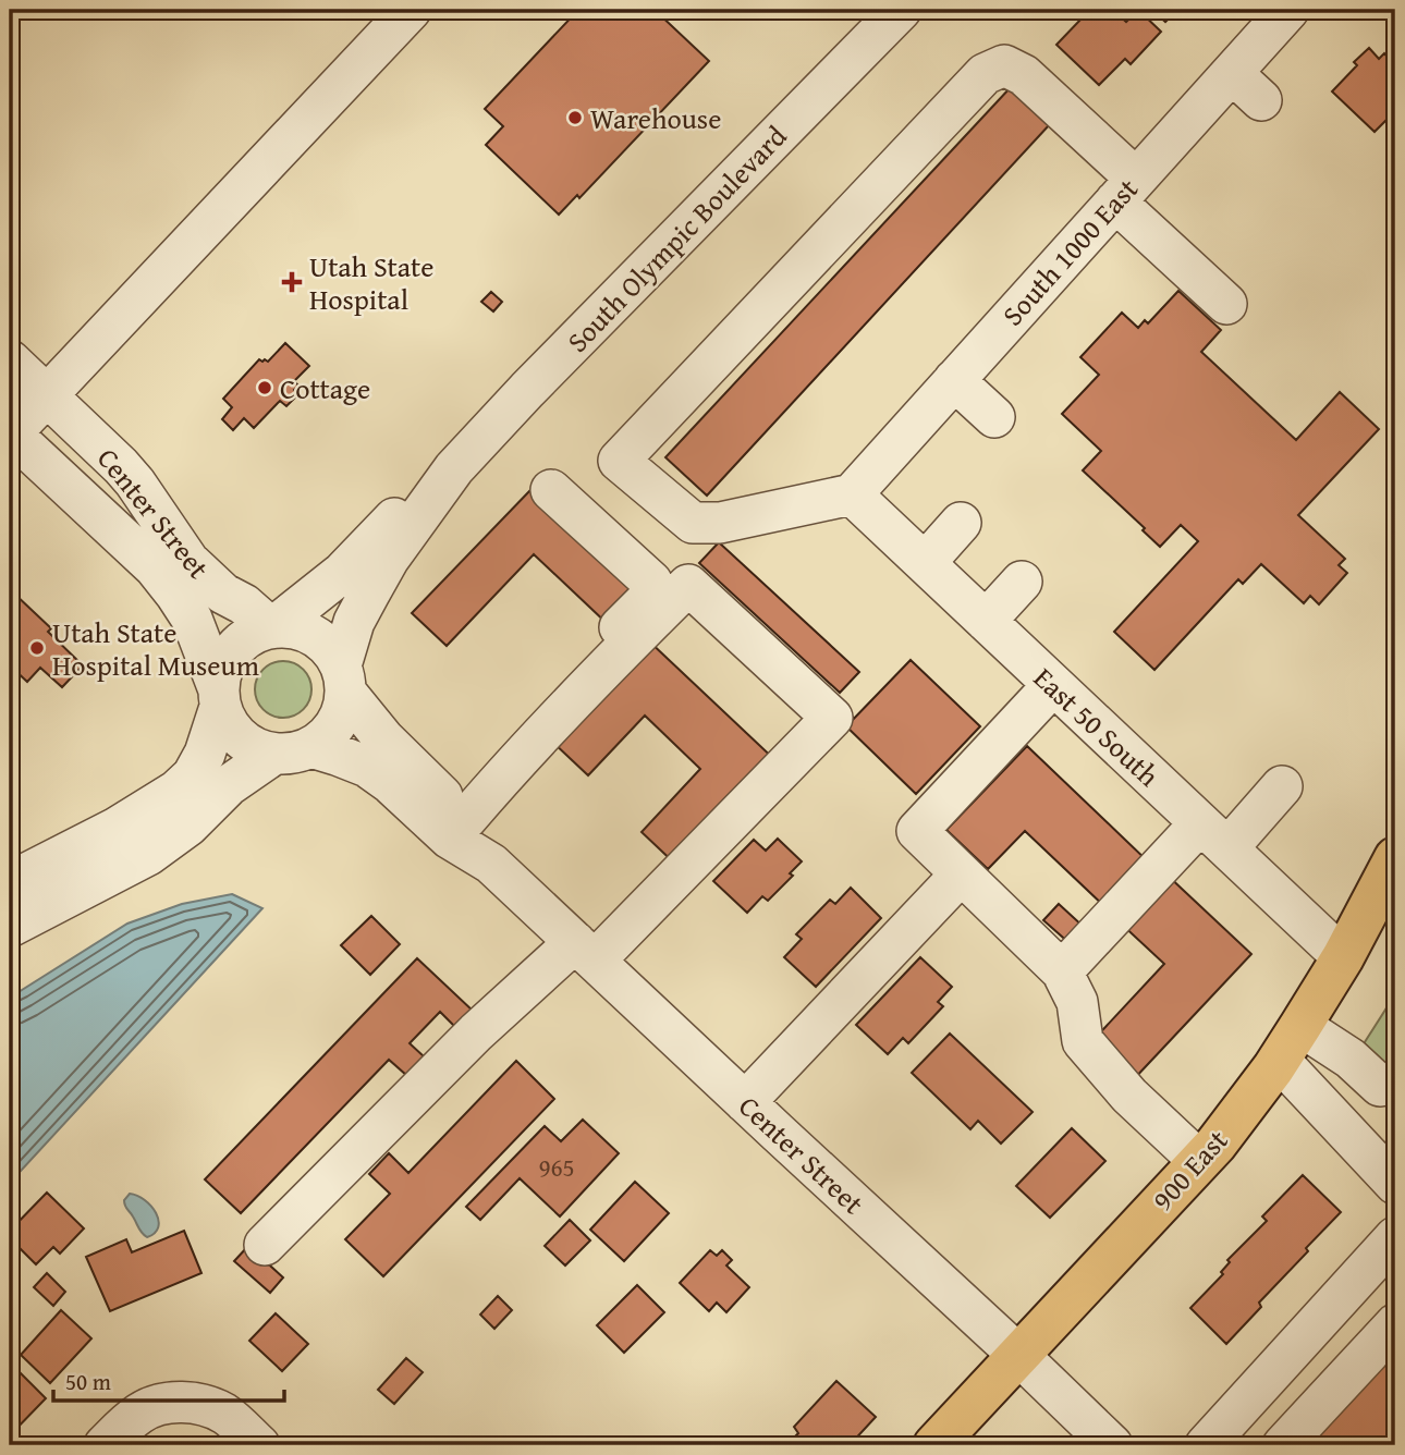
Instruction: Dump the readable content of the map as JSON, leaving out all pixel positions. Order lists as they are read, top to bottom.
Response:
{
  "streets": {
    "main road": ["900 East"],
    "street": [
      "South Olympic Boulevard",
      "South 1000 East",
      "Center Street",
      "East 50 South"
    ]
  },
  "crossings": [
    ["South Olympic Boulevard", "Center Street"],
    ["South 1000 East", "East 50 South"],
    ["Center Street", "900 East"],
    ["East 50 South", "900 East"]
  ],
  "places": {
    "other": ["Warehouse", "Cottage", "Utah State Hospital Museum"],
    "health": ["Utah State Hospital"]
  },
  "house_numbers": ["965"],
  "scale_bar": "50 m"
}
